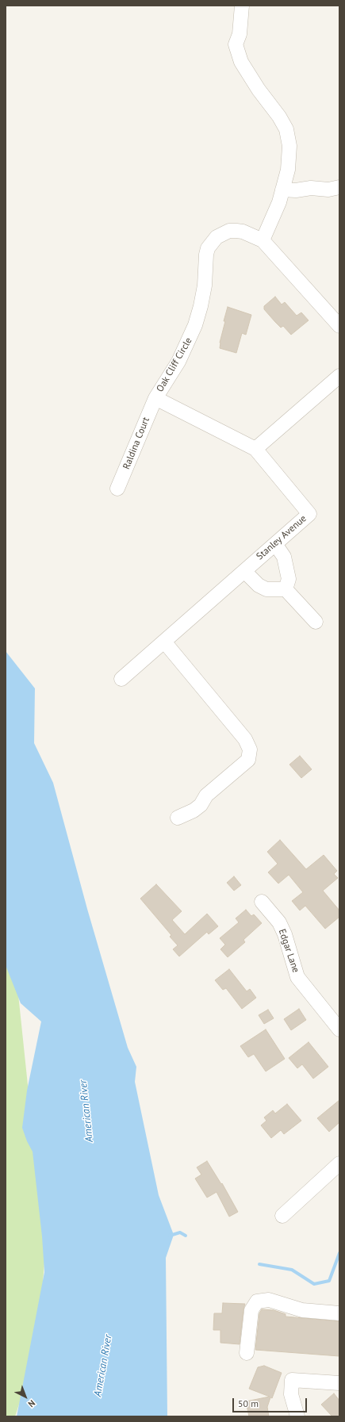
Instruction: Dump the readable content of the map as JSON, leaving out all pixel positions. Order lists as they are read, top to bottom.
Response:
{
  "streets": {
    "street": [
      "Oak Cliff Circle",
      "Raldina Court",
      "Stanley Avenue",
      "Edgar Lane"
    ]
  },
  "crossings": [
    ["Oak Cliff Circle", "Raldina Court"],
    ["Oak Cliff Circle", "Stanley Avenue"]
  ],
  "water": ["American River"],
  "scale_bar": "50 m",
  "north": "bottom right"
}
